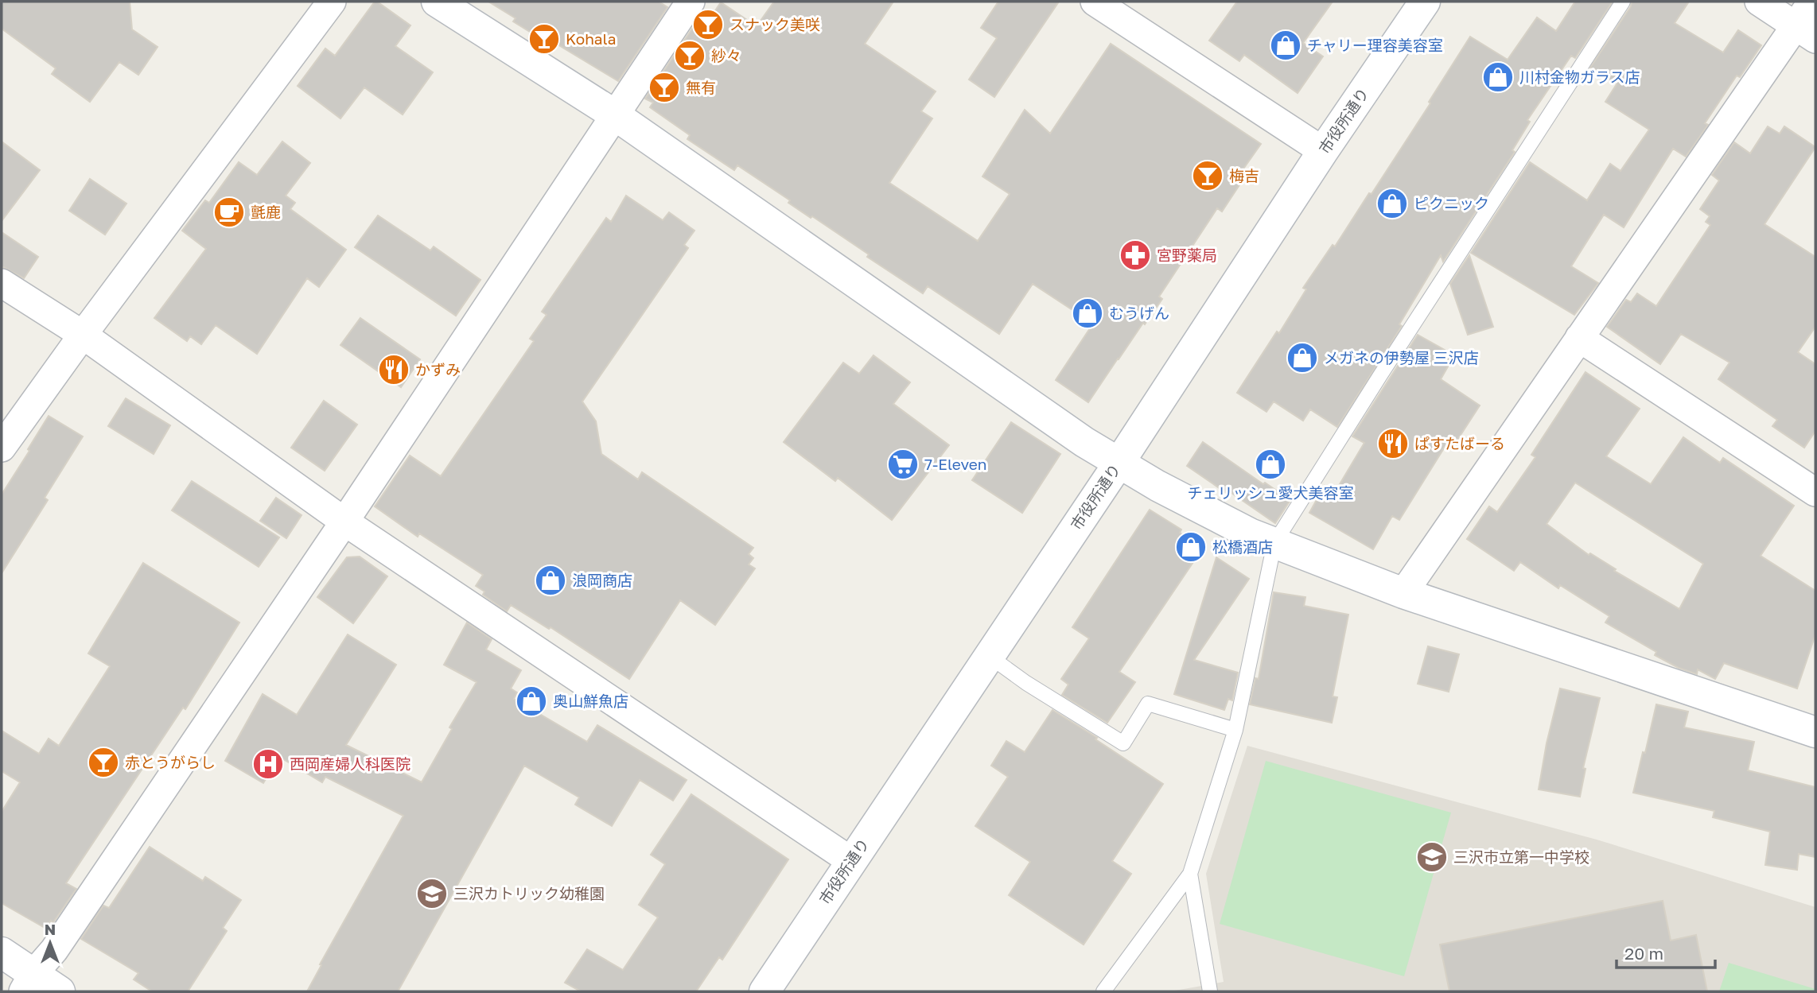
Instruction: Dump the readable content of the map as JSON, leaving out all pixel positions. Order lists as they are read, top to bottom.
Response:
{
  "streets": {
    "street": ["市役所通り"]
  },
  "places": {
    "bar": [
      "スナック美咲",
      "Kohala",
      "紗々",
      "無有",
      "梅吉",
      "赤とうがらし"
    ],
    "shop": [
      "チャリー理容美容室",
      "川村金物ガラス店",
      "ピクニック",
      "むうげん",
      "メガネの伊勢屋 三沢店",
      "チェリッシュ愛犬美容室",
      "松橋酒店",
      "浪岡商店",
      "奥山鮮魚店"
    ],
    "cafe": ["氈鹿"],
    "pharmacy": ["宮野薬局"],
    "restaurant": ["かずみ", "ぱすたばーる"],
    "supermarket": ["7-Eleven"],
    "hospital": ["西岡産婦人科医院"],
    "school or university": ["三沢市立第一中学校", "三沢カトリック幼稚園"]
  },
  "scale_bar": "20 m",
  "north": "top"
}
